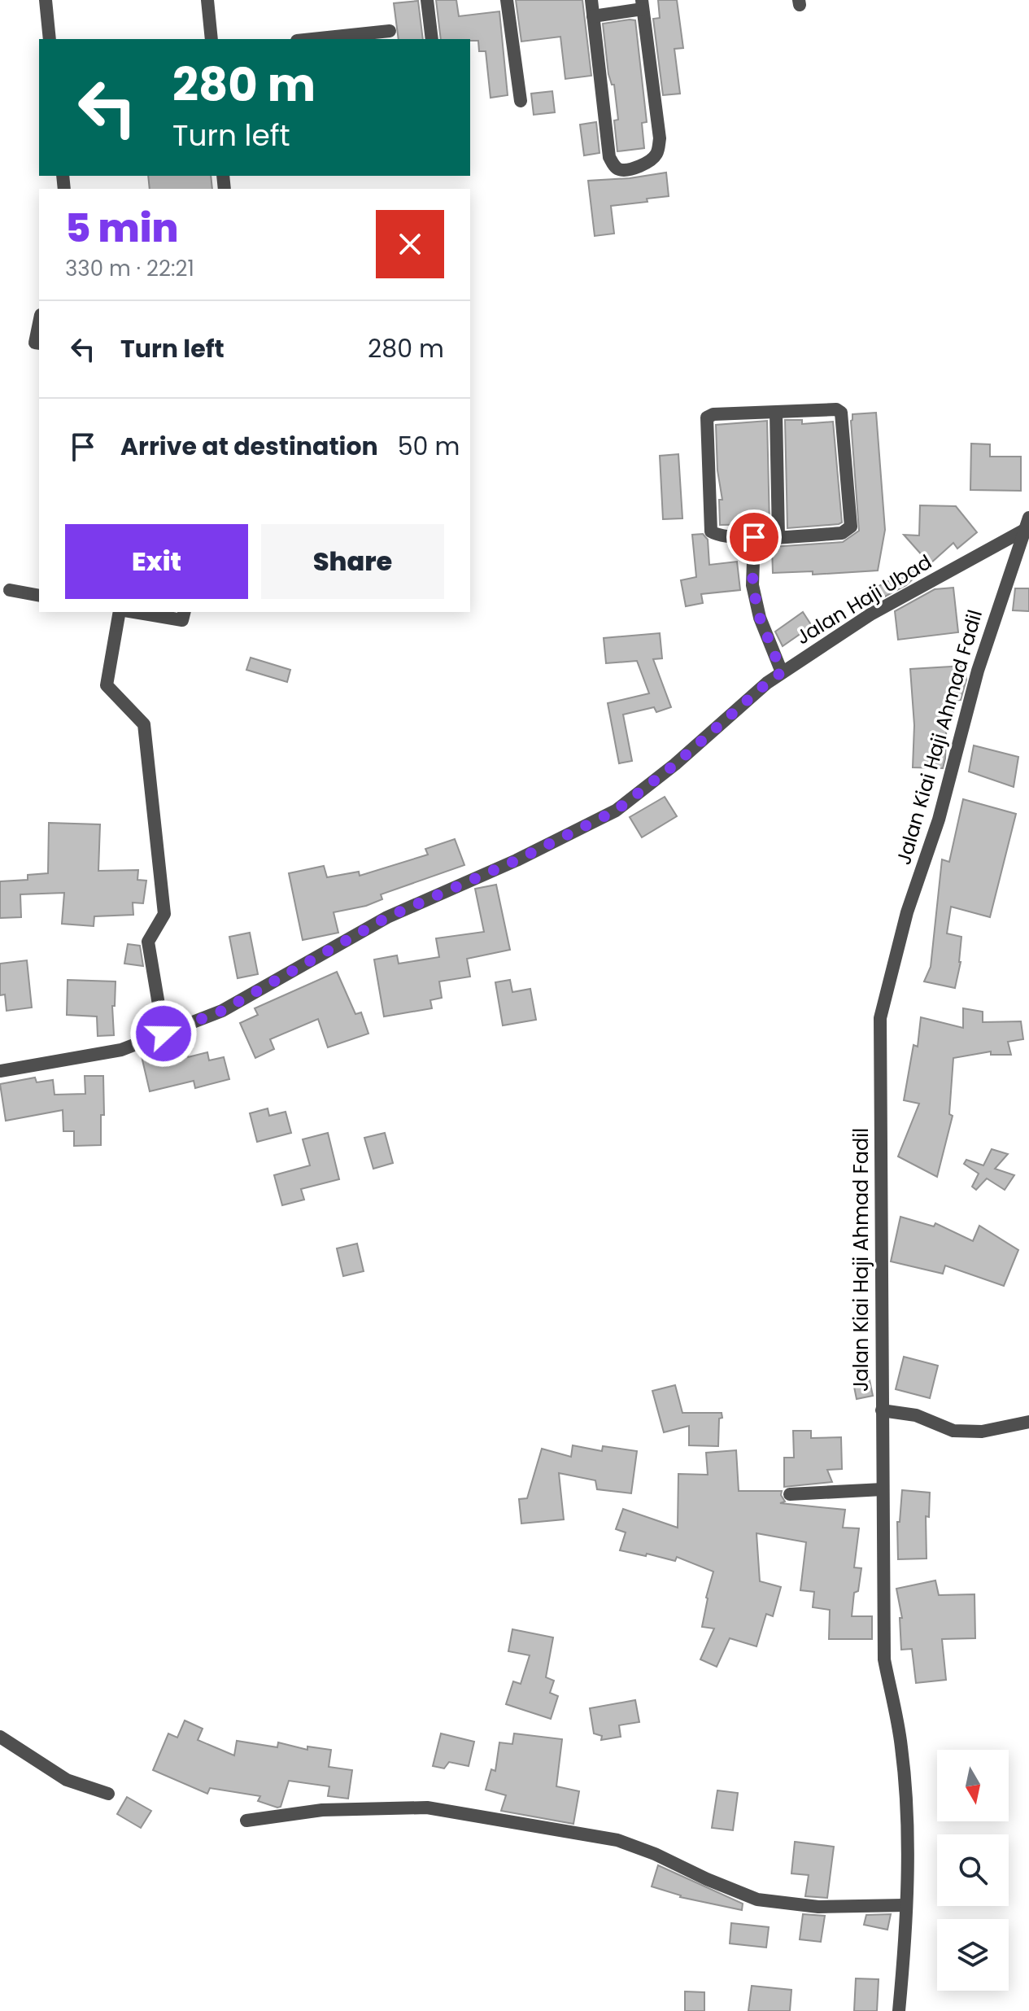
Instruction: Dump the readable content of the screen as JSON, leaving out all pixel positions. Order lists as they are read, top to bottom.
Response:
{
  "streets": {
    "street": ["Jalan Haji Ubad", "Jalan Kiai Haji Ahmad Fadil"]
  },
  "crossings": [
    ["Jalan Haji Ubad", "Jalan Kiai Haji Ahmad Fadil"]
  ],
  "north": "bottom",
  "page": {
    "turn": ["280 m", "Turn left"],
    "heading": ["5 min", "330 m · 22:21"],
    "list": [
      {
        "name": "Turn left",
        "value": "280 m"
      },
      {
        "name": "Arrive at destination",
        "value": "50 m"
      }
    ],
    "buttons": ["Exit", "Share"]
  }
}
